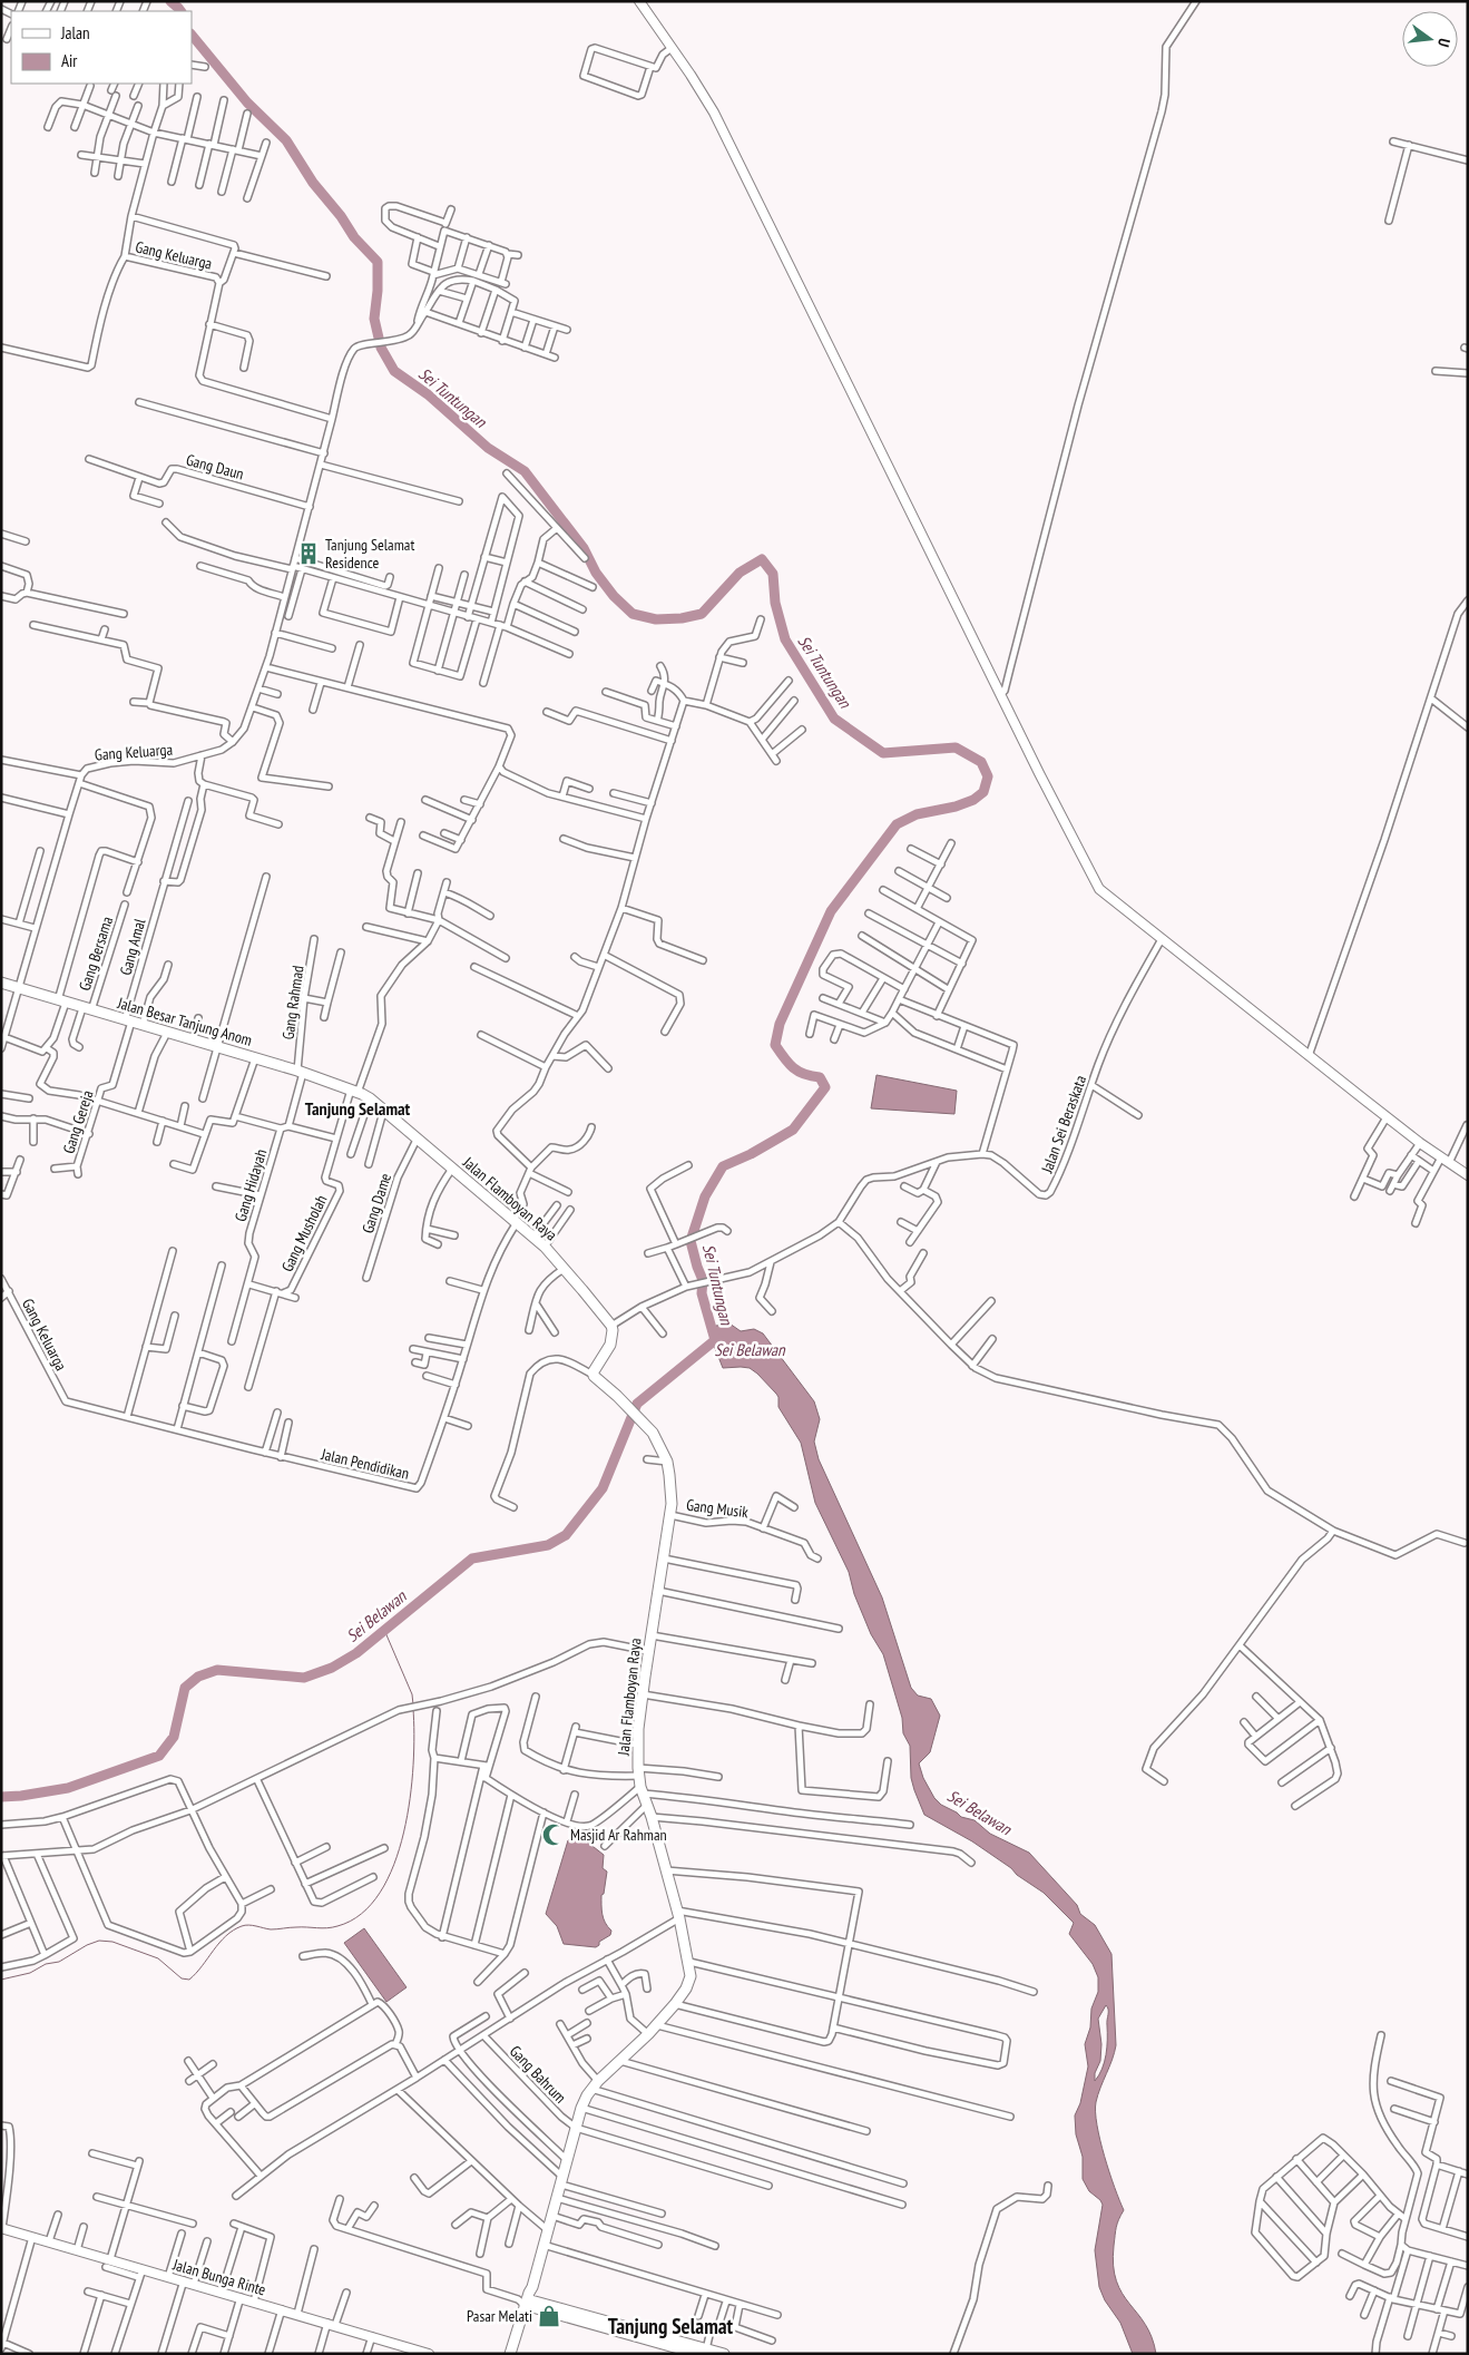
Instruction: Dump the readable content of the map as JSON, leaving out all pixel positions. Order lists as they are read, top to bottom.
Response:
{
  "streets": {
    "main road": ["Jalan Besar Tanjung Anom", "Jalan Flamboyan Raya", "Jalan Bunga Rinte"],
    "street": [
      "Gang Keluarga",
      "Gang Daun",
      "Gang Amal",
      "Gang Bersama",
      "Gang Rahmad",
      "Gang Gereja",
      "Jalan Sei Beraskata",
      "Gang Hidayah",
      "Gang Dame",
      "Gang Musholah",
      "Jalan Pendidikan",
      "Gang Musik",
      "Gang Bahrum"
    ]
  },
  "crossings": [
    ["Gang Keluarga", "Gang Daun"],
    ["Gang Keluarga", "Jalan Besar Tanjung Anom"],
    ["Gang Keluarga", "Jalan Pendidikan"],
    ["Gang Amal", "Jalan Besar Tanjung Anom"],
    ["Gang Amal", "Gang Gereja"],
    ["Gang Bersama", "Jalan Besar Tanjung Anom"],
    ["Gang Rahmad", "Jalan Besar Tanjung Anom"],
    ["Jalan Besar Tanjung Anom", "Gang Gereja"],
    ["Jalan Besar Tanjung Anom", "Jalan Flamboyan Raya"],
    ["Jalan Besar Tanjung Anom", "Gang Musholah"],
    ["Jalan Sei Beraskata", "Jalan Flamboyan Raya"],
    ["Gang Hidayah", "Gang Musholah"],
    ["Jalan Flamboyan Raya", "Gang Dame"],
    ["Jalan Flamboyan Raya", "Gang Musholah"],
    ["Jalan Flamboyan Raya", "Jalan Pendidikan"],
    ["Jalan Flamboyan Raya", "Gang Musik"],
    ["Jalan Flamboyan Raya", "Gang Bahrum"]
  ],
  "districts": ["Tanjung Selamat", "Tanjung Selamat"],
  "water": ["Sei Tuntungan", "Sei Belawan"],
  "places": {
    "building": ["Tanjung Selamat Residence"],
    "mosque": ["Masjid Ar Rahman"],
    "shop": ["Pasar Melati"]
  },
  "legend": ["Jalan", "Air"],
  "north": "right"
}
